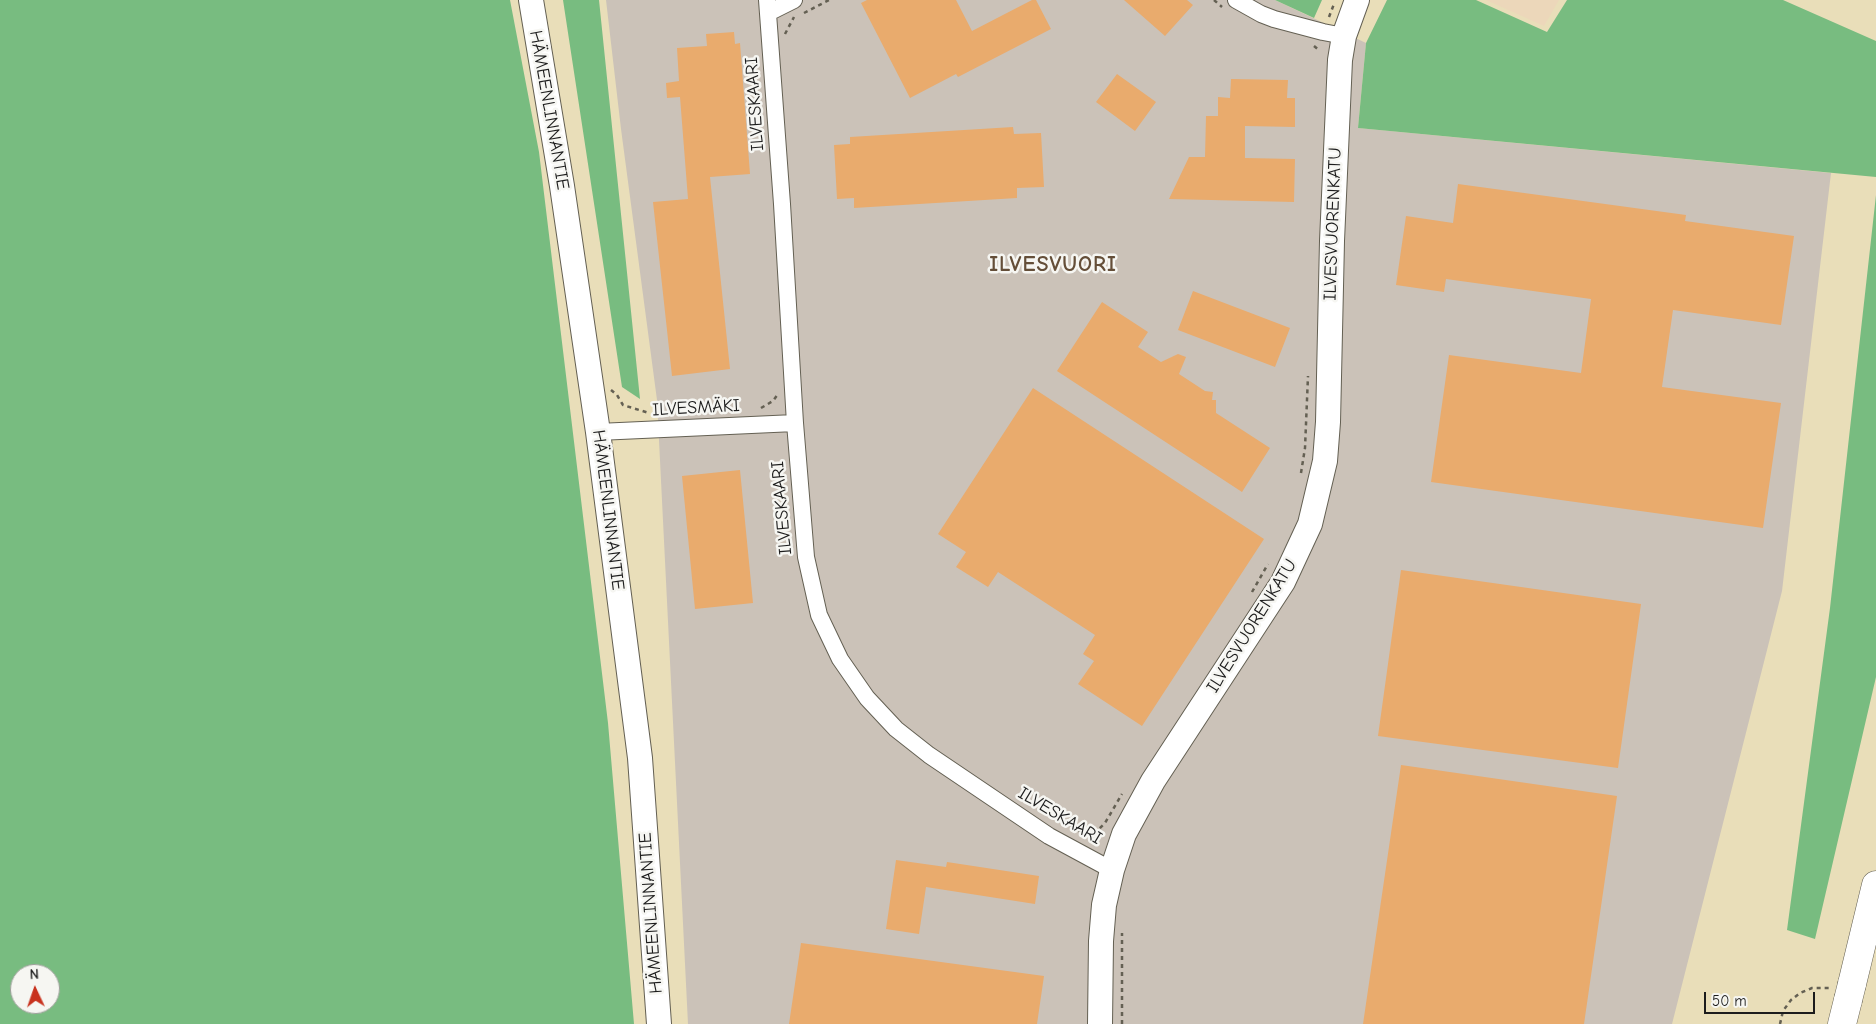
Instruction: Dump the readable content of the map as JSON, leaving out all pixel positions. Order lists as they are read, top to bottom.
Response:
{
  "streets": {
    "street": [
      "ILVESKAARI",
      "HÄMEENLINNANTIE",
      "ILVESVUORENKATU",
      "ILVESMÄKI"
    ]
  },
  "crossings": [
    ["ILVESKAARI", "ILVESVUORENKATU"],
    ["ILVESKAARI", "ILVESMÄKI"],
    ["HÄMEENLINNANTIE", "ILVESMÄKI"]
  ],
  "districts": ["ILVESVUORI"],
  "scale_bar": "50 m",
  "north": "top"
}
